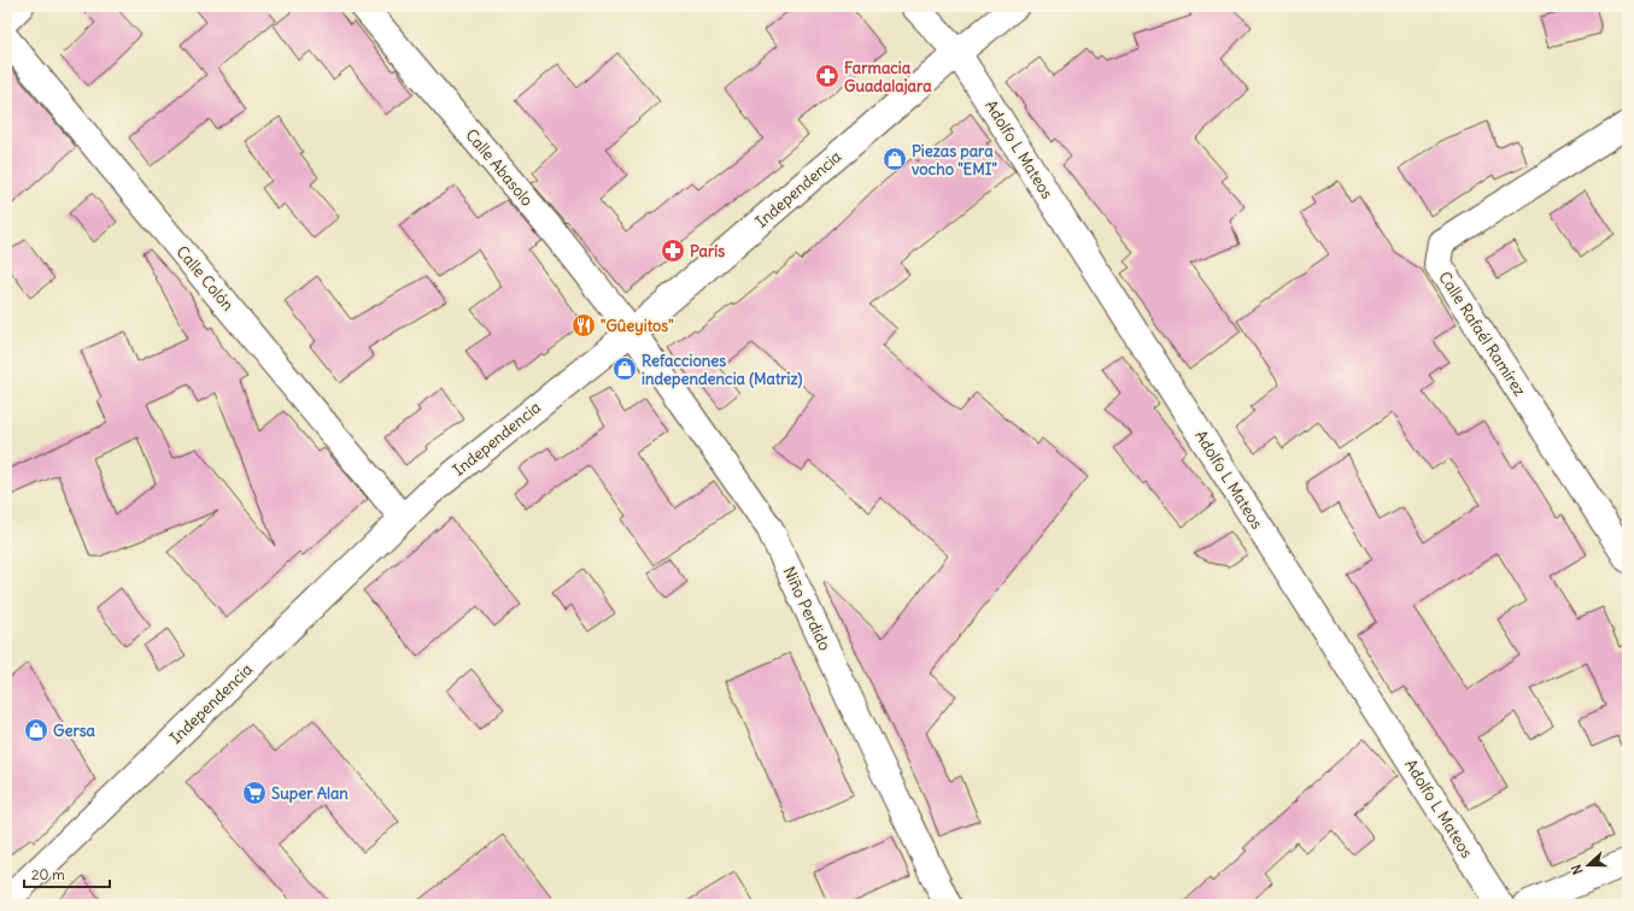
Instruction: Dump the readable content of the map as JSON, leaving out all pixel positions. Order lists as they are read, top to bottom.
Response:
{
  "streets": {
    "street": [
      "Adolfo L Mateos",
      "Calle Abasolo",
      "Independencia",
      "Calle Colón",
      "Calle Rafaél Ramírez",
      "Niño Perdido"
    ]
  },
  "crossings": [
    ["Adolfo L Mateos", "Independencia"],
    ["Calle Abasolo", "Independencia"],
    ["Calle Abasolo", "Niño Perdido"],
    ["Independencia", "Calle Colón"],
    ["Independencia", "Niño Perdido"]
  ],
  "places": {
    "pharmacy": ["Farmacia Guadalajara", "París"],
    "shop": ["Piezas para vocho \"EMI\"", "Refacciones independencia (Matriz)", "Gersa"],
    "restaurant": ["\"Gûeyitos\""],
    "supermarket": ["Super Alan"]
  },
  "scale_bar": "20 m",
  "north": "left"
}
